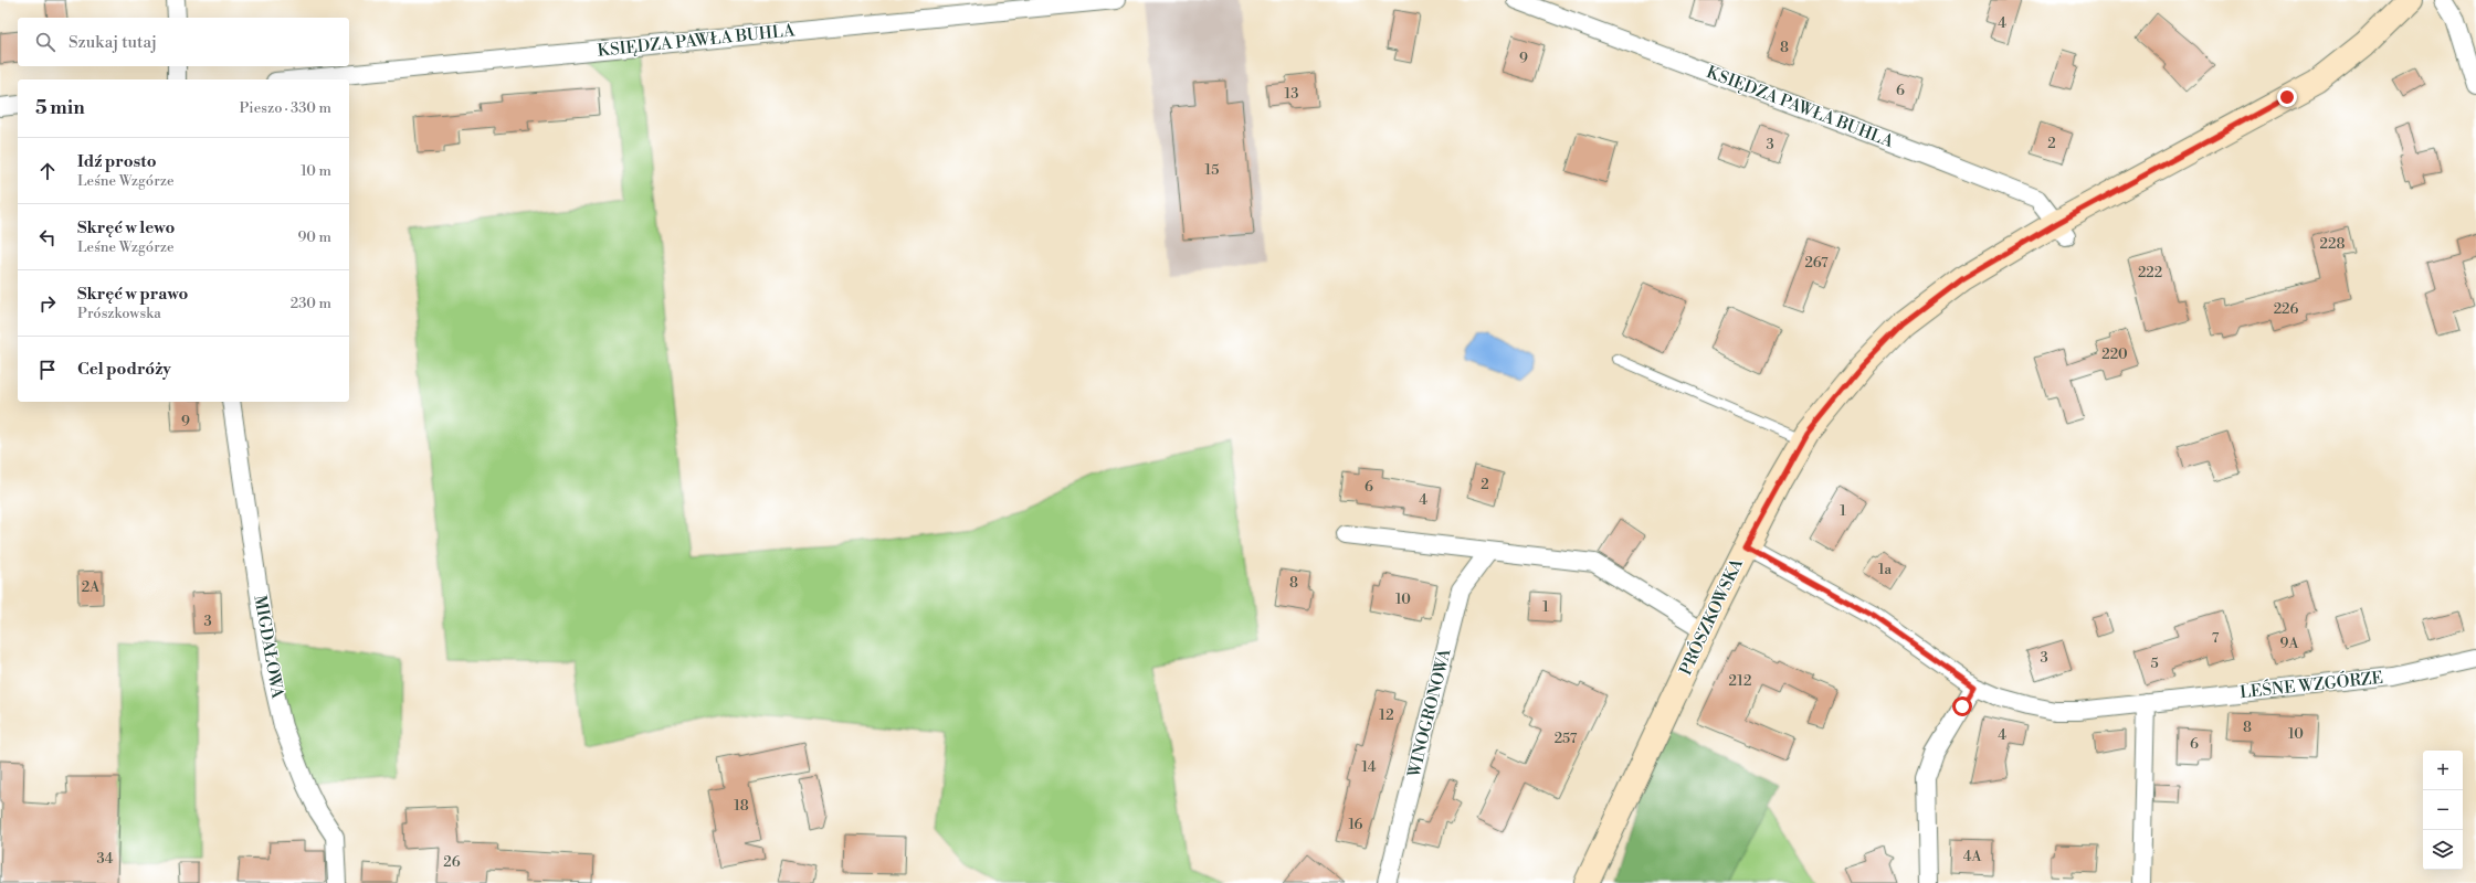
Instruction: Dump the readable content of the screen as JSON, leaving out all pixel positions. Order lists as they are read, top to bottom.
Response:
{
  "streets": {
    "main road": ["PRÓSZKOWSKA"],
    "street": [
      "KSIĘDZA PAWŁA BUHLA",
      "MIGDAŁOWA",
      "LEŚNE WZGÓRZE",
      "WINOGRONOWA"
    ]
  },
  "crossings": [
    ["KSIĘDZA PAWŁA BUHLA", "PRÓSZKOWSKA"],
    ["PRÓSZKOWSKA", "LEŚNE WZGÓRZE"]
  ],
  "house_numbers": [
    "4",
    "8",
    "9",
    "6",
    "13",
    "2",
    "3",
    "15",
    "228",
    "267",
    "222",
    "226",
    "220",
    "9",
    "2",
    "6",
    "4",
    "1",
    "1a",
    "8",
    "2A",
    "10",
    "1",
    "3",
    "7",
    "9A",
    "3",
    "5",
    "212",
    "12",
    "8",
    "10",
    "4",
    "257",
    "6",
    "14",
    "18",
    "16",
    "4A",
    "34",
    "26"
  ],
  "page": {
    "search": "Szukaj tutaj",
    "heading": ["5 min", "Pieszo · 330 m"],
    "list": [
      ["Idź prosto", "Leśne Wzgórze", "10 m"],
      ["Skręć w lewo", "Leśne Wzgórze", "90 m"],
      ["Skręć w prawo", "Prószkowska", "230 m"],
      "Cel podróży"
    ],
    "map_buttons": ["+", "−"]
  }
}
